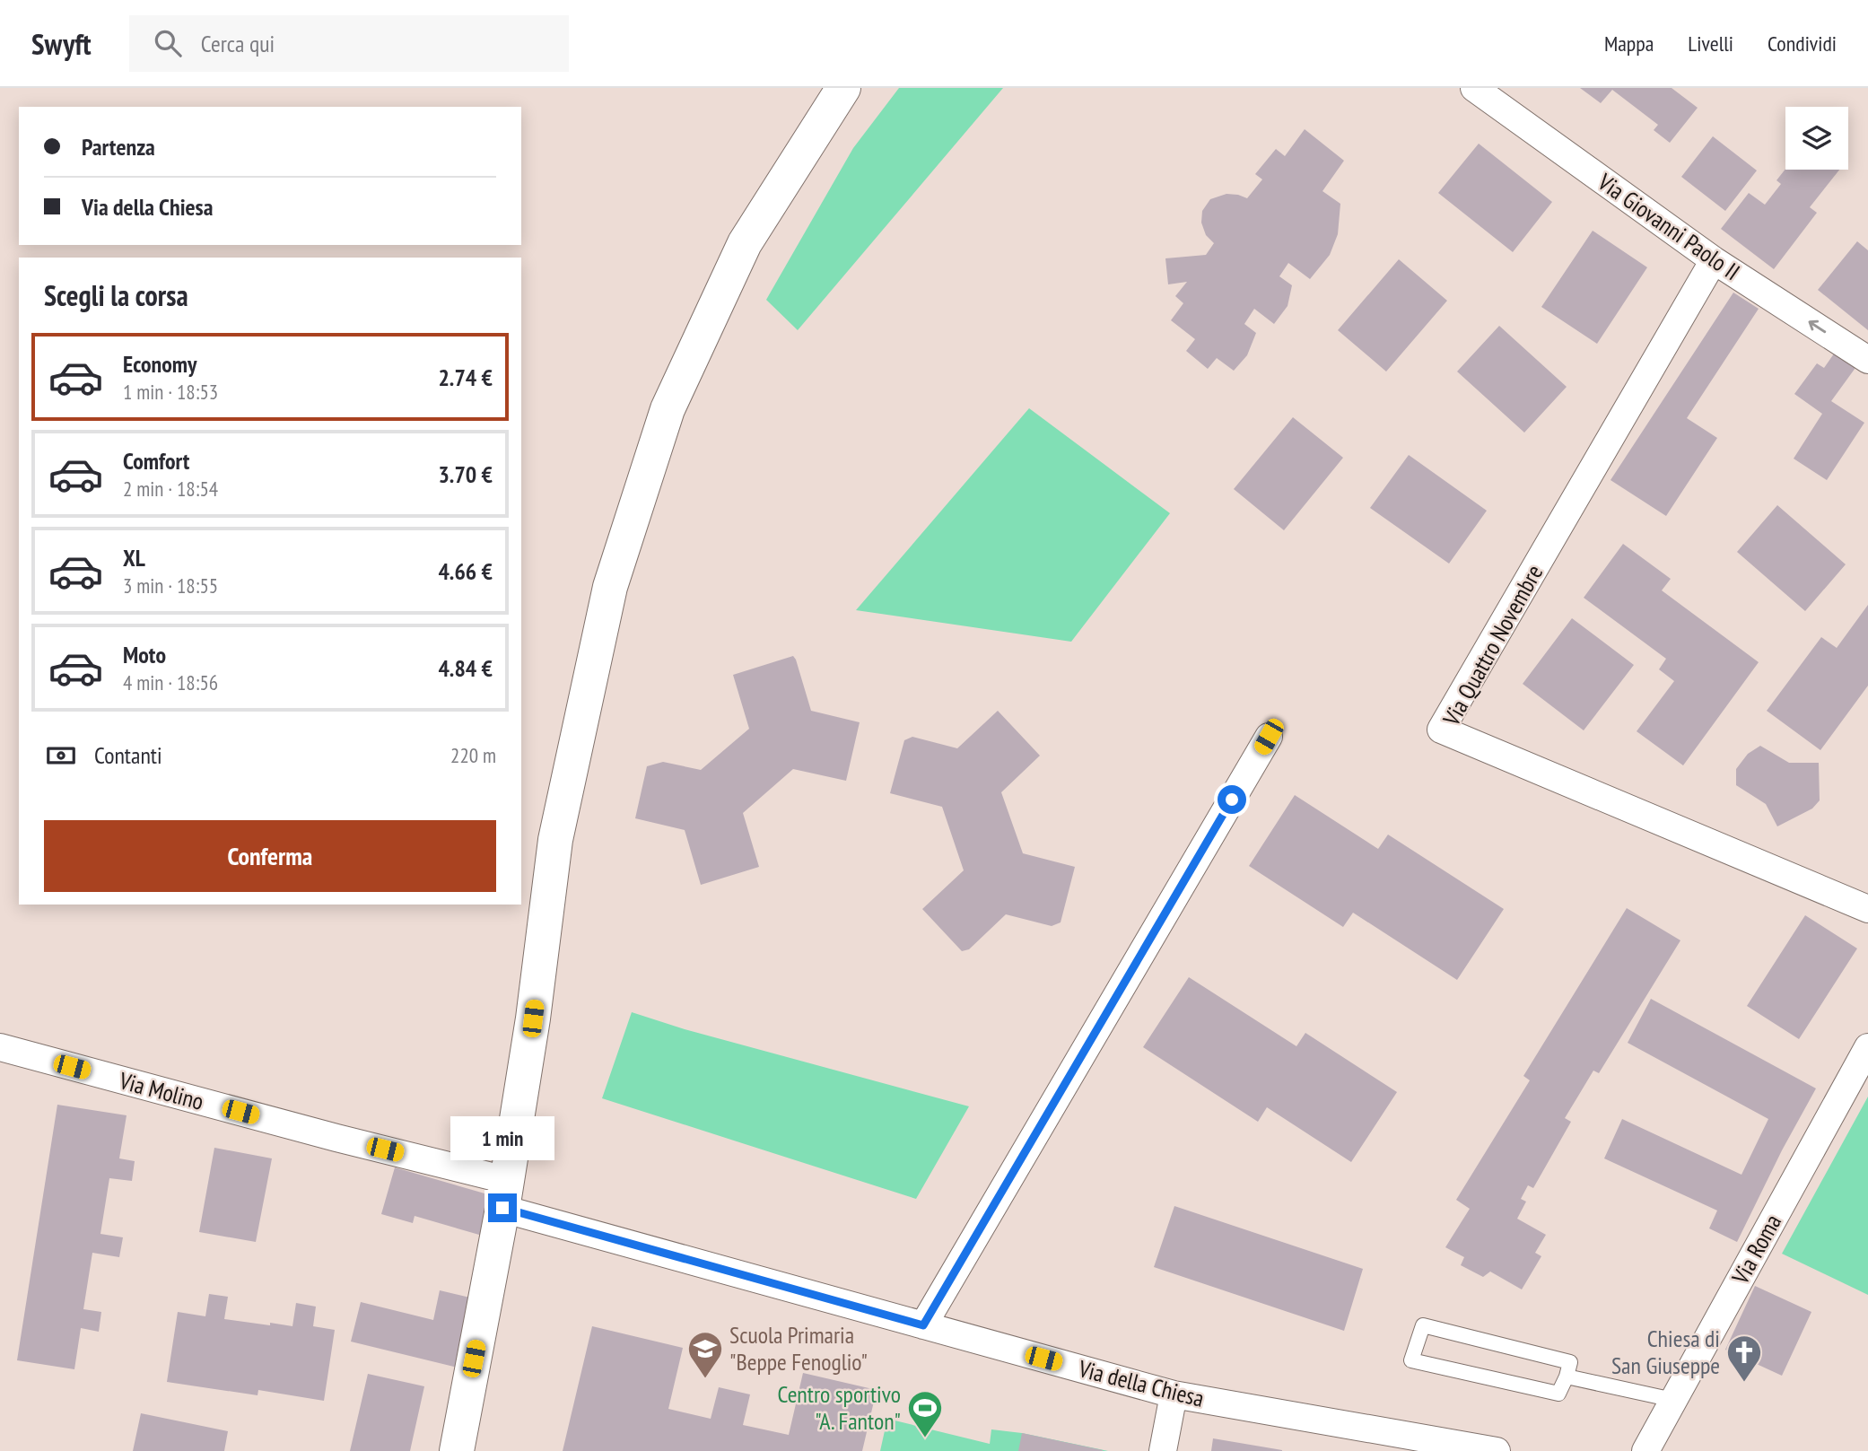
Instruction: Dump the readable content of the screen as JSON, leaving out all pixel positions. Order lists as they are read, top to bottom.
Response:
{
  "streets": {
    "street": [
      "Via Giovanni Paolo II",
      "Via Quattro Novembre",
      "Via Molino",
      "Via Roma",
      "Via della Chiesa"
    ]
  },
  "crossings": [
    ["Via Giovanni Paolo II", "Via Quattro Novembre"],
    ["Via Molino", "Via della Chiesa"]
  ],
  "one_way": ["Via Giovanni Paolo II"],
  "places": {
    "school or university": ["Scuola Primaria \"Beppe Fenoglio\""],
    "church": ["Chiesa di San Giuseppe"],
    "sports": ["Centro sportivo \"A. Fanton\""]
  },
  "page": {
    "header": "Swyft",
    "search": "Cerca qui",
    "nav": ["Mappa", "Livelli", "Condividi"],
    "banner": ["Partenza", "Via della Chiesa"],
    "heading": "Scegli la corsa",
    "list": [
      {
        "name": "Economy",
        "note": "1 min · 18:53",
        "value": "2.74 €"
      },
      {
        "name": "Comfort",
        "note": "2 min · 18:54",
        "value": "3.70 €"
      },
      {
        "name": "XL",
        "note": "3 min · 18:55",
        "value": "4.66 €"
      },
      {
        "name": "Moto",
        "note": "4 min · 18:56",
        "value": "4.84 €"
      }
    ],
    "pay": ["Contanti", "220 m"],
    "buttons": "Conferma",
    "bubble": "1 min"
  }
}
